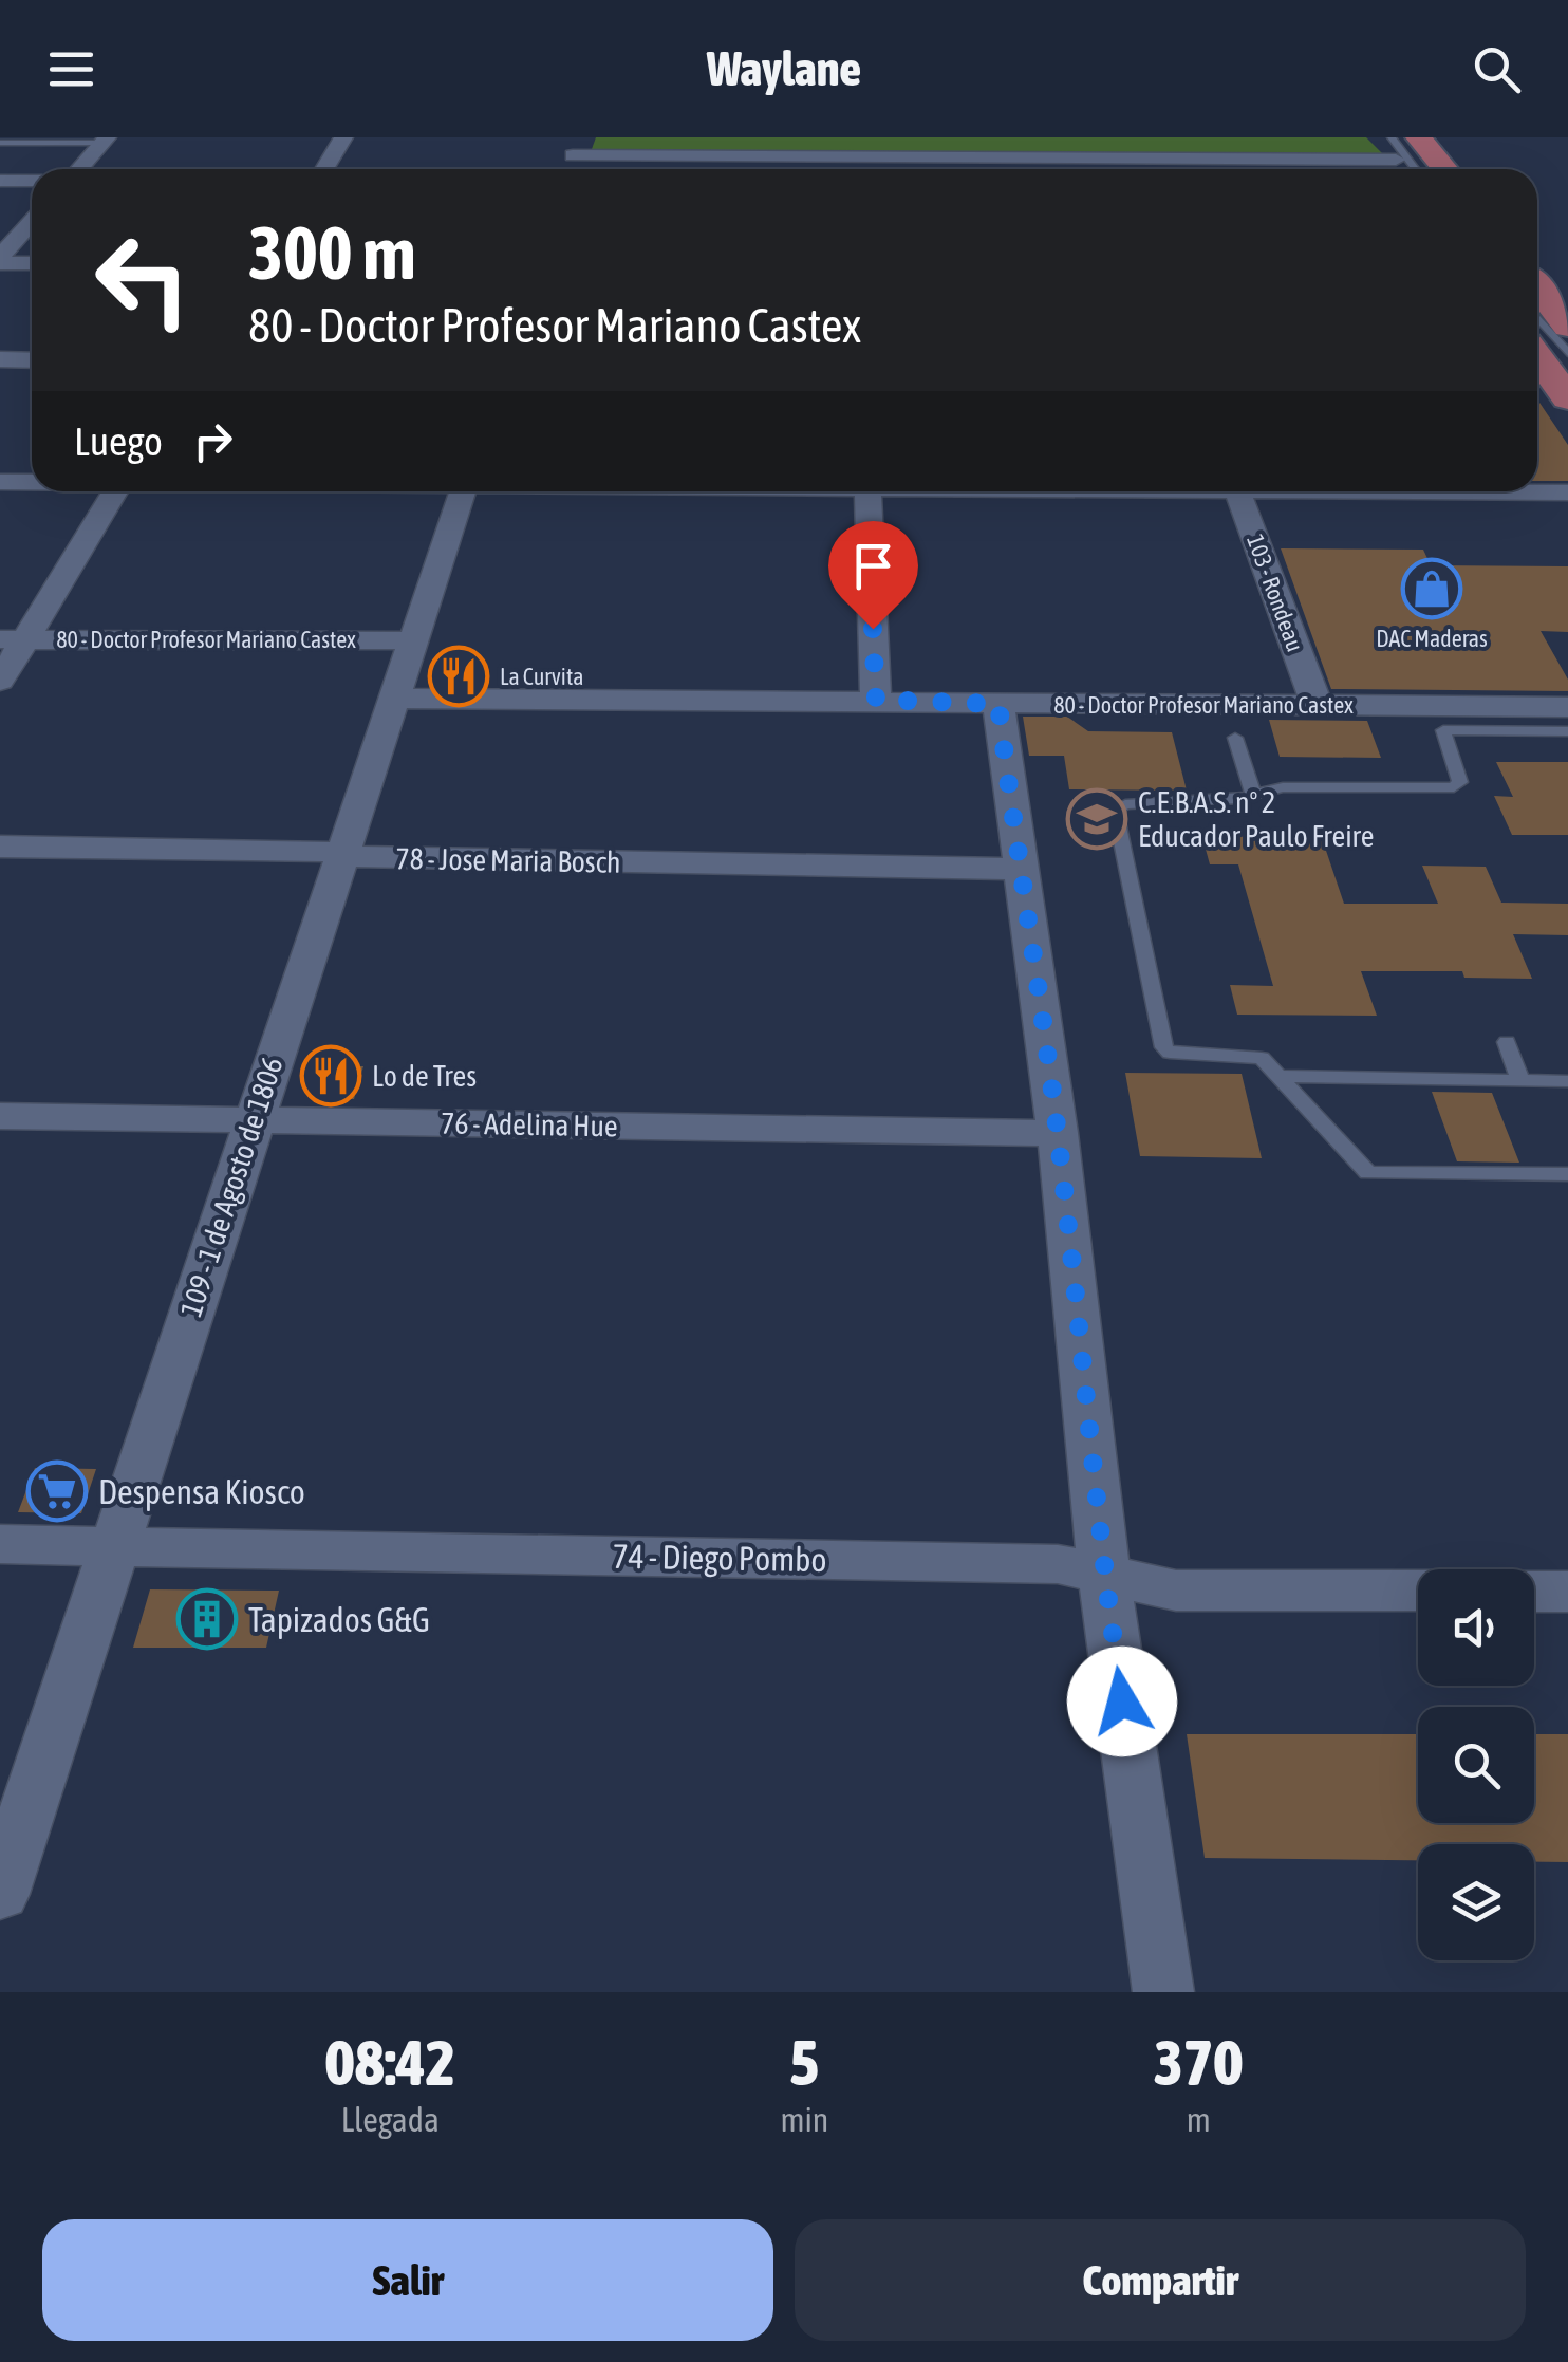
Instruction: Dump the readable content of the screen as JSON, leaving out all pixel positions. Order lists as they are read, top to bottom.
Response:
{
  "streets": {
    "street": [
      "103 - Rondeau",
      "80 - Doctor Profesor Mariano Castex",
      "78 - Jose Maria Bosch",
      "76 - Adelina Hue",
      "109 - 1 de Agosto de 1806",
      "74 - Diego Pombo"
    ]
  },
  "crossings": [
    ["103 - Rondeau", "80 - Doctor Profesor Mariano Castex"],
    ["80 - Doctor Profesor Mariano Castex", "109 - 1 de Agosto de 1806"],
    ["78 - Jose Maria Bosch", "109 - 1 de Agosto de 1806"],
    ["76 - Adelina Hue", "109 - 1 de Agosto de 1806"],
    ["109 - 1 de Agosto de 1806", "74 - Diego Pombo"]
  ],
  "places": {
    "shop": ["DAC Maderas"],
    "restaurant": ["La Curvita", "Lo de Tres"],
    "school or university": ["C.E.B.A.S. nº 2 Educador Paulo Freire"],
    "supermarket": ["Despensa Kiosco"],
    "building": ["Tapizados G&G"]
  },
  "page": {
    "header": "Waylane",
    "turn": ["300 m", "80 - Doctor Profesor Mariano Castex"],
    "then": "Luego",
    "eta": [
      "08:42",
      "Llegada",
      "5",
      "min",
      "370",
      "m"
    ],
    "buttons": ["Salir", "Compartir"]
  }
}
